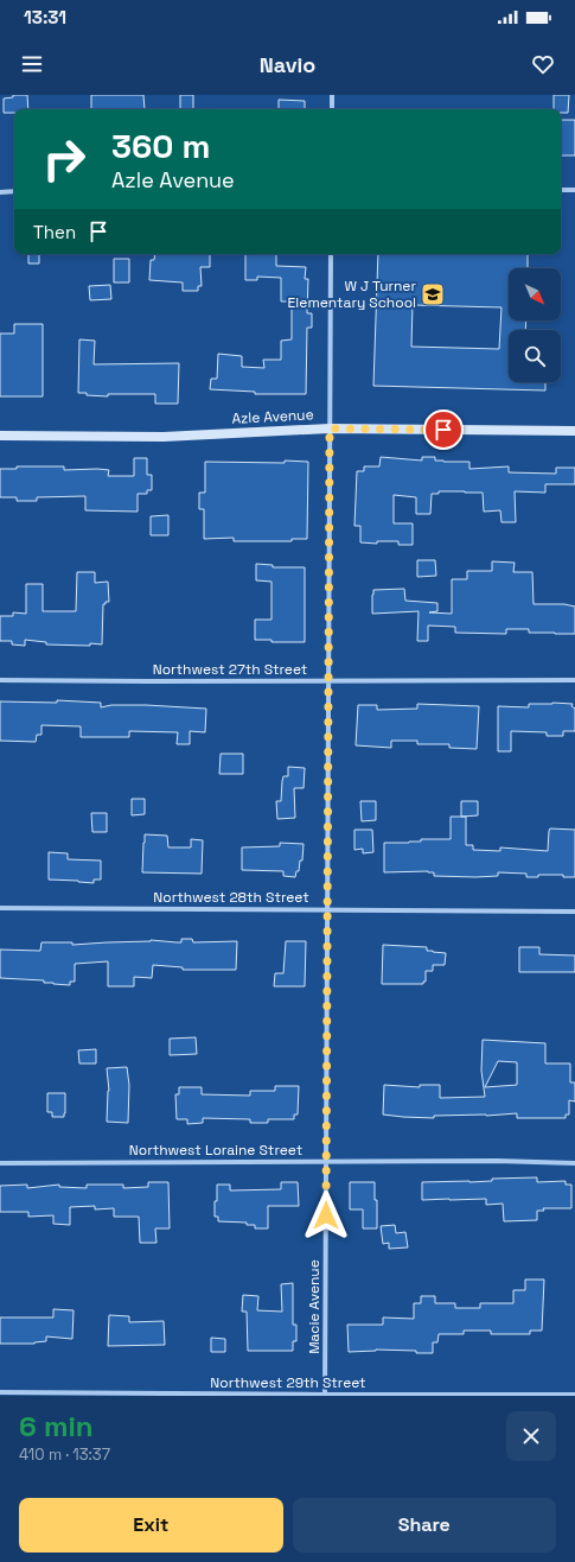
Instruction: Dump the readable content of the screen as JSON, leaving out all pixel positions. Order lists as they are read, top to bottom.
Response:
{
  "streets": {
    "main road": ["Azle Avenue"],
    "street": [
      "Northwest 27th Street",
      "Northwest 28th Street",
      "Northwest Loraine Street",
      "Macie Avenue",
      "Northwest 29th Street"
    ]
  },
  "crossings": [
    ["Azle Avenue", "Macie Avenue"],
    ["Northwest 27th Street", "Macie Avenue"],
    ["Northwest 28th Street", "Macie Avenue"],
    ["Northwest Loraine Street", "Macie Avenue"],
    ["Macie Avenue", "Northwest 29th Street"]
  ],
  "places": {
    "school or university": ["W J Turner Elementary School"]
  },
  "north": "bottom right",
  "page": {
    "status": "13:31",
    "header": "Navio",
    "turn": ["360 m", "Azle Avenue"],
    "then": "Then",
    "heading": ["6 min", "410 m · 13:37"],
    "buttons": ["Exit", "Share"]
  }
}
